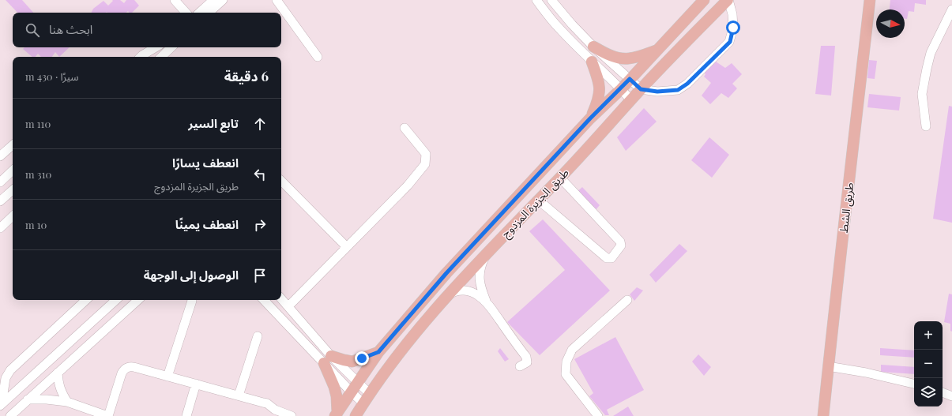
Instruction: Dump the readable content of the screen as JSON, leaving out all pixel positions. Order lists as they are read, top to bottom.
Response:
{
  "streets": {
    "main road": ["طريق الجزيرة المزدوج", "طريق الشط"]
  },
  "north": "right",
  "page": {
    "search": "ابحث هنا",
    "heading": ["6 دقيقة", "سيرًا · 430 m"],
    "list": [
      ["تابع السير", "110 m"],
      ["انعطف يسارًا", "طريق الجزيرة المزدوج", "310 m"],
      ["انعطف يمينًا", "10 m"],
      "الوصول إلى الوجهة"
    ],
    "map_buttons": ["+", "−"]
  }
}
